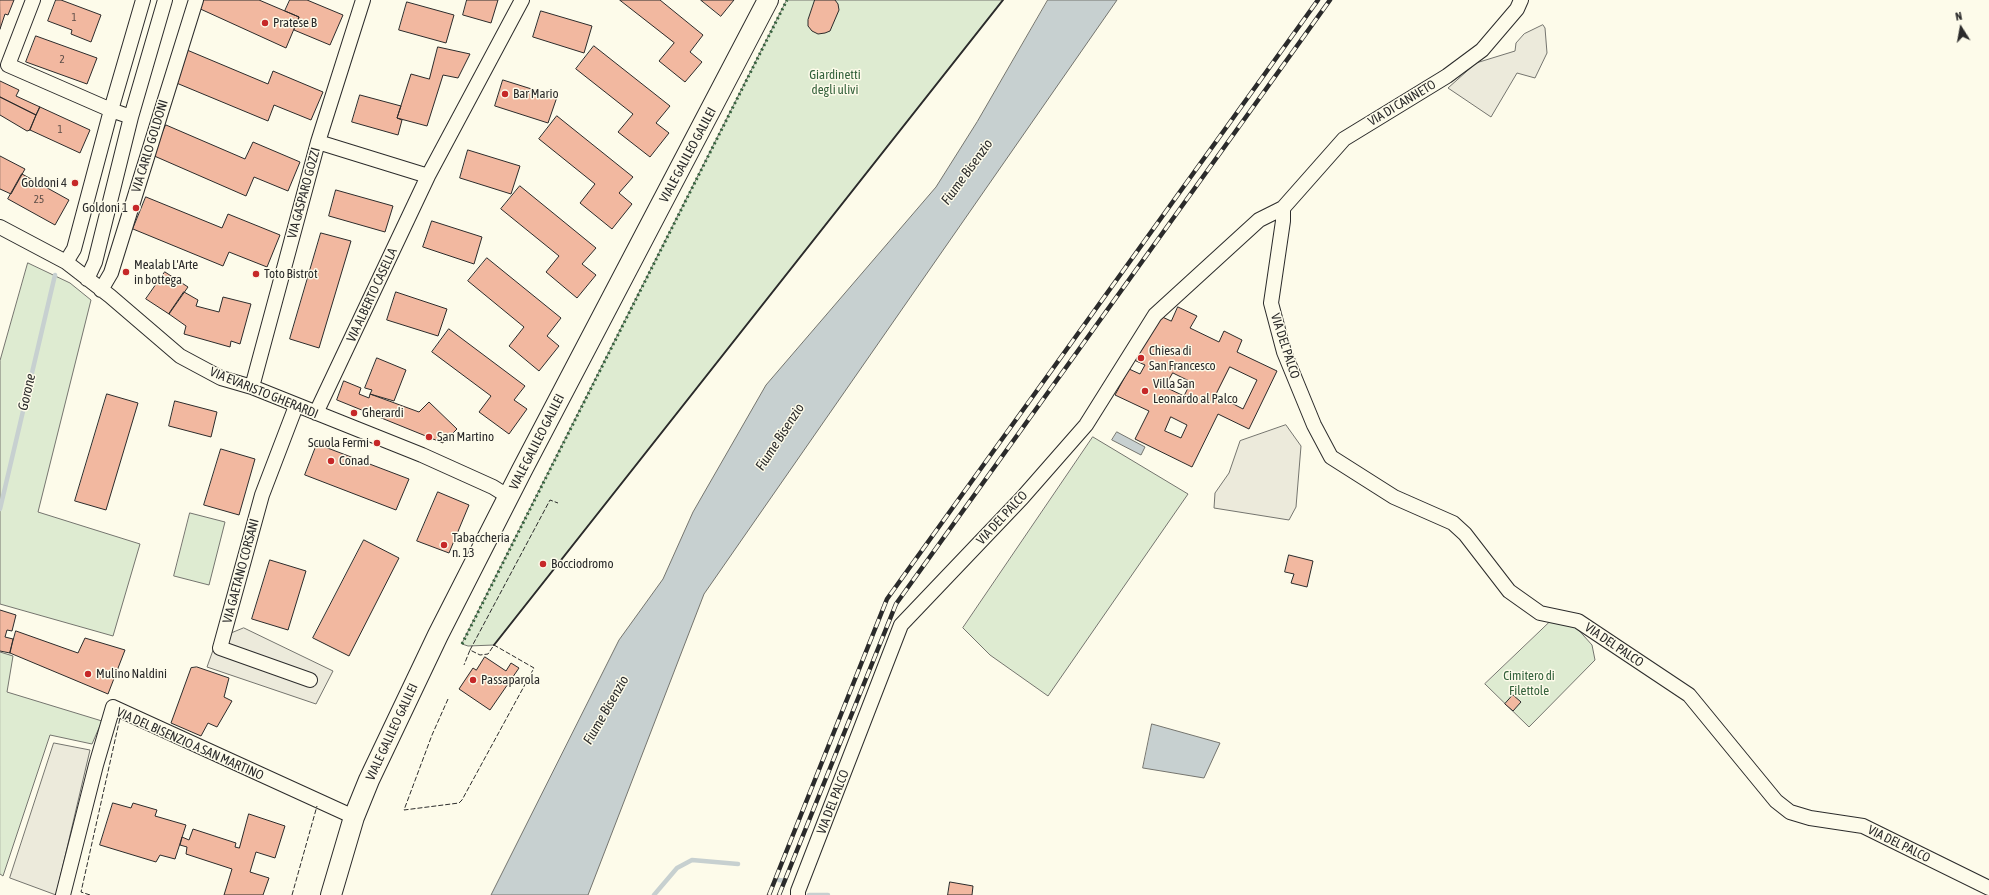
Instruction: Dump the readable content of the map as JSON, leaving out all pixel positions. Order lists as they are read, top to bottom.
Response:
{
  "streets": {
    "main road": ["VIALE GALILEO GALILEI"],
    "street": [
      "VIA DI CANNETO",
      "VIA CARLO GOLDONI",
      "VIA GASPARO GOZZI",
      "VIA ALBERTO CASELLA",
      "VIA DEL PALCO",
      "VIA EVARISTO GHERARDI",
      "VIA GAETANO CORSANI",
      "VIA DEL BISENZIO A SAN MARTINO"
    ]
  },
  "crossings": [
    ["VIA DI CANNETO", "VIA DEL PALCO"],
    ["VIA CARLO GOLDONI", "VIA EVARISTO GHERARDI"],
    ["VIALE GALILEO GALILEI", "VIA EVARISTO GHERARDI"],
    ["VIALE GALILEO GALILEI", "VIA DEL BISENZIO A SAN MARTINO"],
    ["VIA GASPARO GOZZI", "VIA EVARISTO GHERARDI"],
    ["VIA ALBERTO CASELLA", "VIA EVARISTO GHERARDI"],
    ["VIA EVARISTO GHERARDI", "VIA GAETANO CORSANI"]
  ],
  "water": ["Fiume Bisenzio", "Gorone"],
  "parks": ["Giardinetti degli ulivi", "Cimitero di Filettole"],
  "places": [
    "Pratese B",
    "Bar Mario",
    "Goldoni 4",
    "Goldoni 1",
    "Mealab L'Arte in bottega",
    "Toto Bistrot",
    "Chiesa di San Francesco",
    "Villa San Leonardo al Palco",
    "Gherardi",
    "San Martino",
    "Scuola Fermi",
    "Conad",
    "Tabaccheria n. 13",
    "Bocciodromo",
    "Mulino Naldini",
    "Passaparola"
  ],
  "house_numbers": [
    "1",
    "2",
    "1",
    "25"
  ],
  "north": "top"
}
